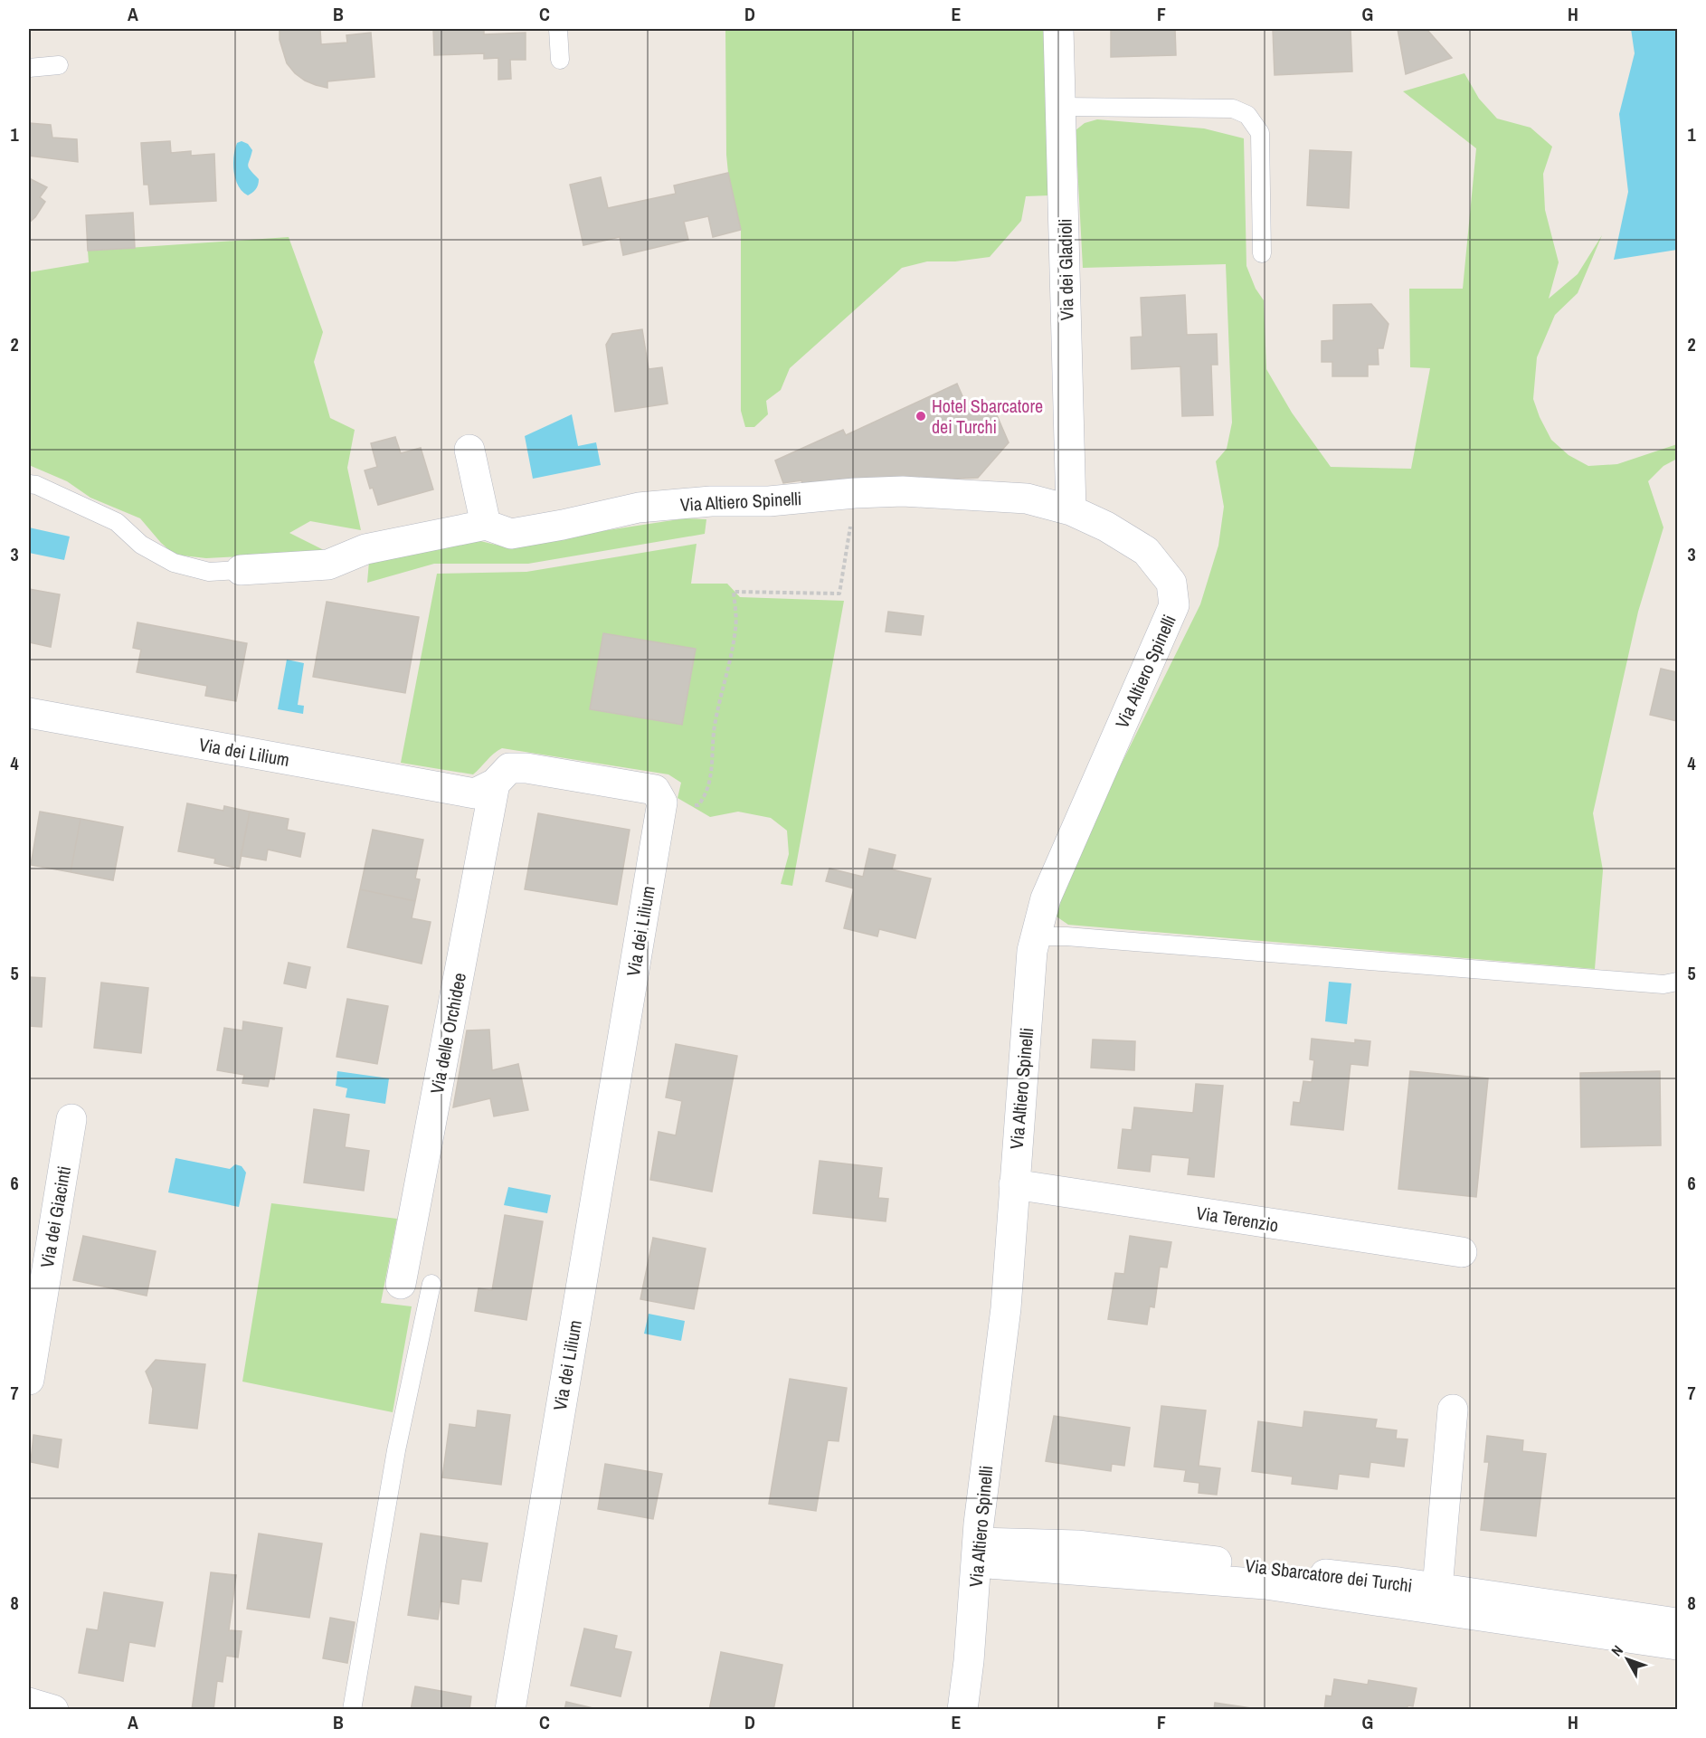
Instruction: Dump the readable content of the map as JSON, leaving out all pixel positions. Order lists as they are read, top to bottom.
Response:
{
  "streets": {
    "street": [
      "Via dei Gladioli",
      "Via Altiero Spinelli",
      "Via dei Lilium",
      "Via delle Orchidee",
      "Via dei Giacinti",
      "Via Terenzio",
      "Via Sbarcatore dei Turchi"
    ]
  },
  "crossings": [
    ["Via dei Gladioli", "Via Altiero Spinelli"],
    ["Via Altiero Spinelli", "Via Terenzio"],
    ["Via Altiero Spinelli", "Via Sbarcatore dei Turchi"],
    ["Via dei Lilium", "Via delle Orchidee"]
  ],
  "places": ["Hotel Sbarcatore dei Turchi"],
  "north": "top left",
  "grid": {
    "columns": [
      "A",
      "B",
      "C",
      "D",
      "E",
      "F",
      "G",
      "H"
    ],
    "rows": [
      "1",
      "2",
      "3",
      "4",
      "5",
      "6",
      "7",
      "8"
    ]
  }
}
